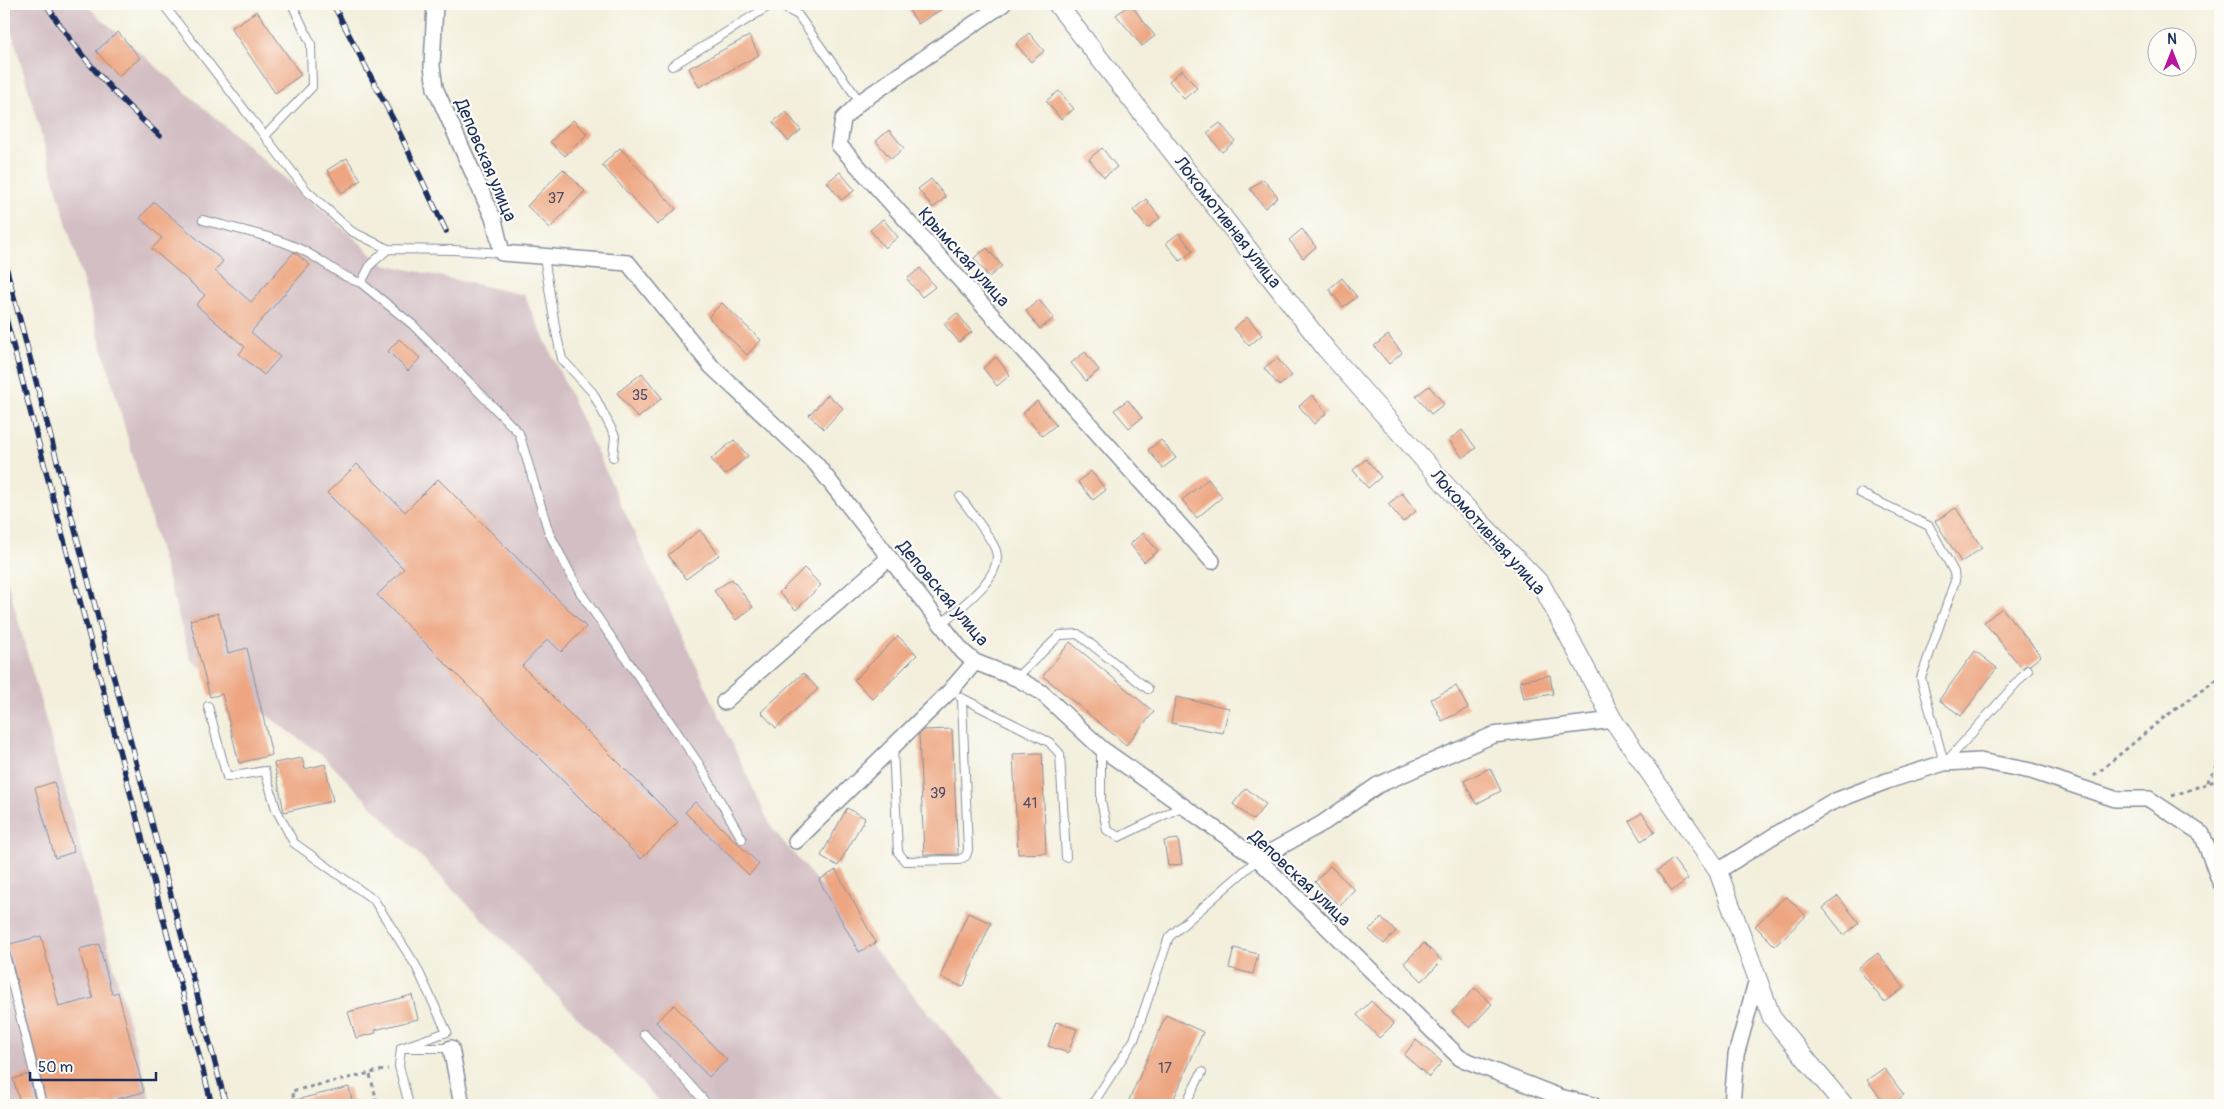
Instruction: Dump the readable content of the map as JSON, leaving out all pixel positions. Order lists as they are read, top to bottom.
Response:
{
  "streets": {
    "street": ["Деповская улица", "Локомотивная улица", "Крымская улица"]
  },
  "house_numbers": [
    "37",
    "35",
    "39",
    "41",
    "17"
  ],
  "scale_bar": "50 m",
  "north": "top"
}
